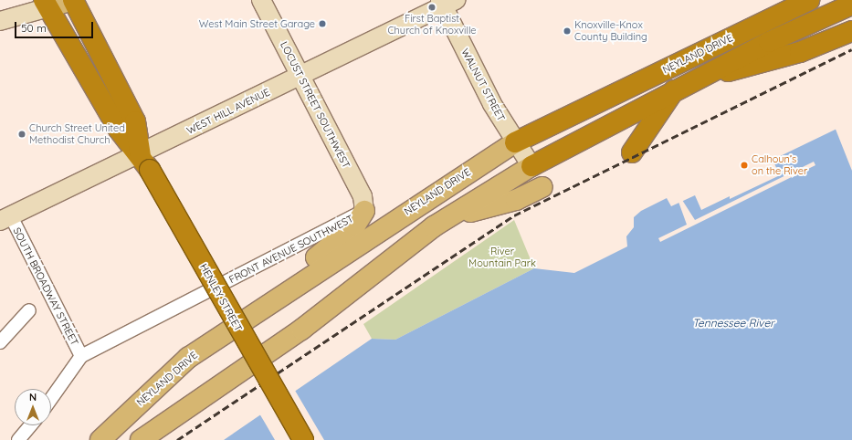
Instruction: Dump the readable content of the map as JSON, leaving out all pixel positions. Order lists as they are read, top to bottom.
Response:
{
  "streets": {
    "highway": ["NEYLAND DRIVE", "HENLEY STREET"],
    "street": [
      "WALNUT STREET",
      "LOCUST STREET SOUTHWEST",
      "WEST HILL AVENUE",
      "FRONT AVENUE SOUTHWEST",
      "SOUTH BROADWAY STREET"
    ]
  },
  "crossings": [
    ["NEYLAND DRIVE", "WALNUT STREET"],
    ["WALNUT STREET", "WEST HILL AVENUE"],
    ["LOCUST STREET SOUTHWEST", "WEST HILL AVENUE"],
    ["LOCUST STREET SOUTHWEST", "FRONT AVENUE SOUTHWEST"],
    ["WEST HILL AVENUE", "SOUTH BROADWAY STREET"],
    ["WEST HILL AVENUE", "HENLEY STREET"],
    ["FRONT AVENUE SOUTHWEST", "SOUTH BROADWAY STREET"]
  ],
  "water": ["Tennessee River"],
  "parks": ["River Mountain Park"],
  "places": [
    "First Baptist Church of Knoxville",
    "West Main Street Garage",
    "Knoxville-Knox County Building",
    "Church Street United Methodist Church",
    "Calhoun’s on the River"
  ],
  "scale_bar": "50 m",
  "north": "top"
}
